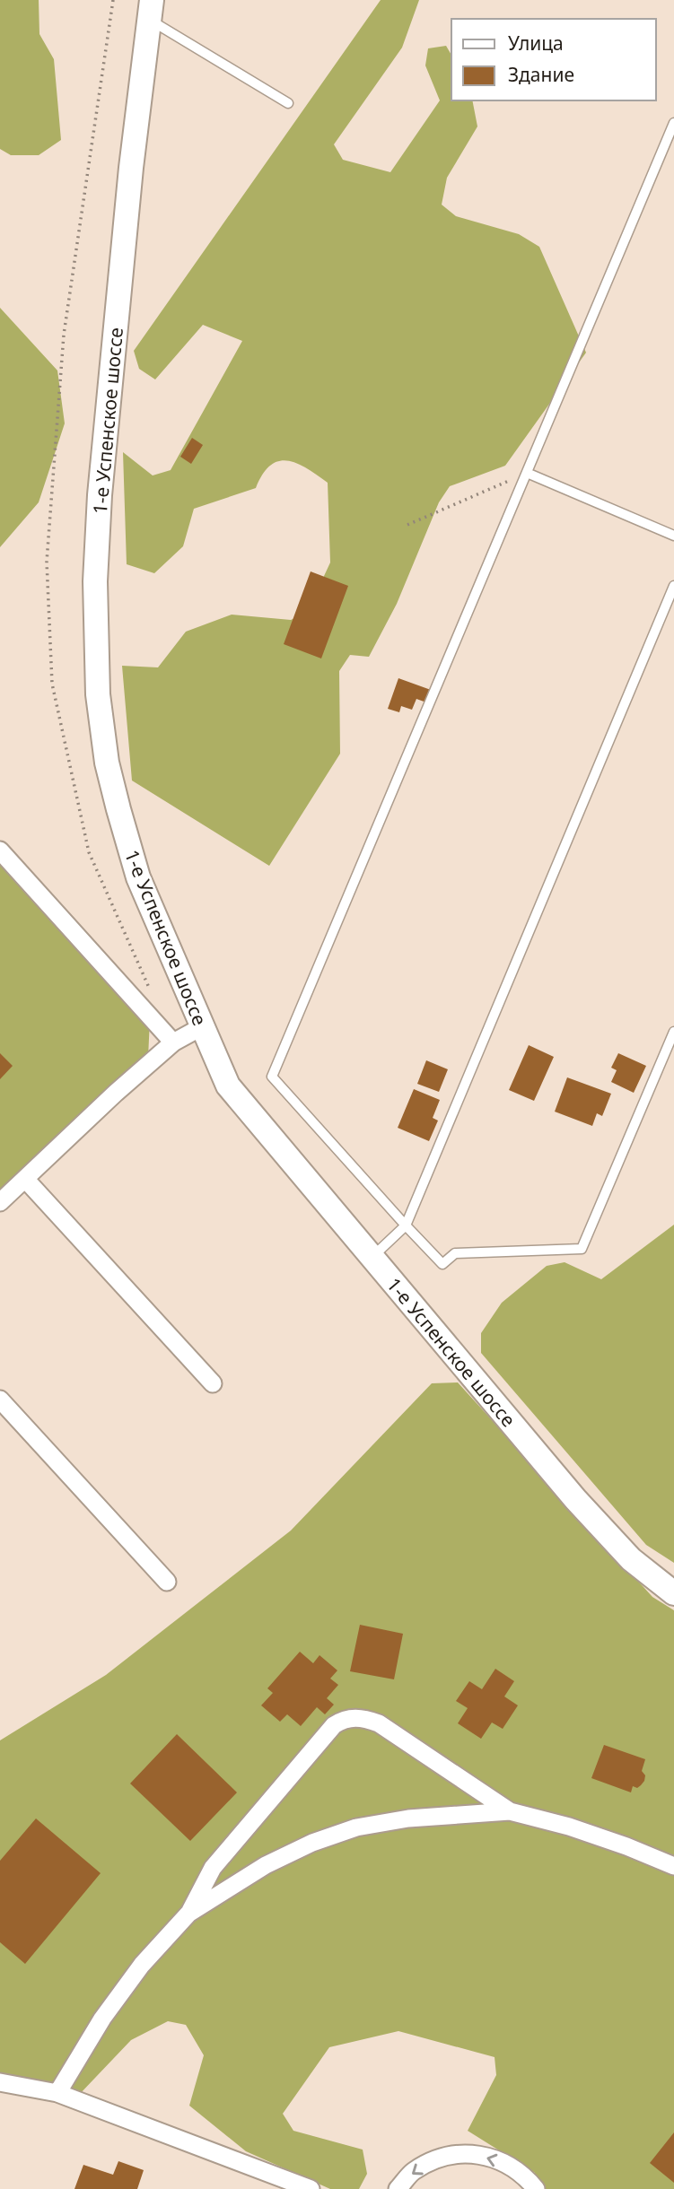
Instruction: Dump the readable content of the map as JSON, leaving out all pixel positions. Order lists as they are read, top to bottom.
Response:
{
  "streets": {
    "main road": ["1-е Успенское шоссе"]
  },
  "legend": ["Улица", "Здание"]
}
